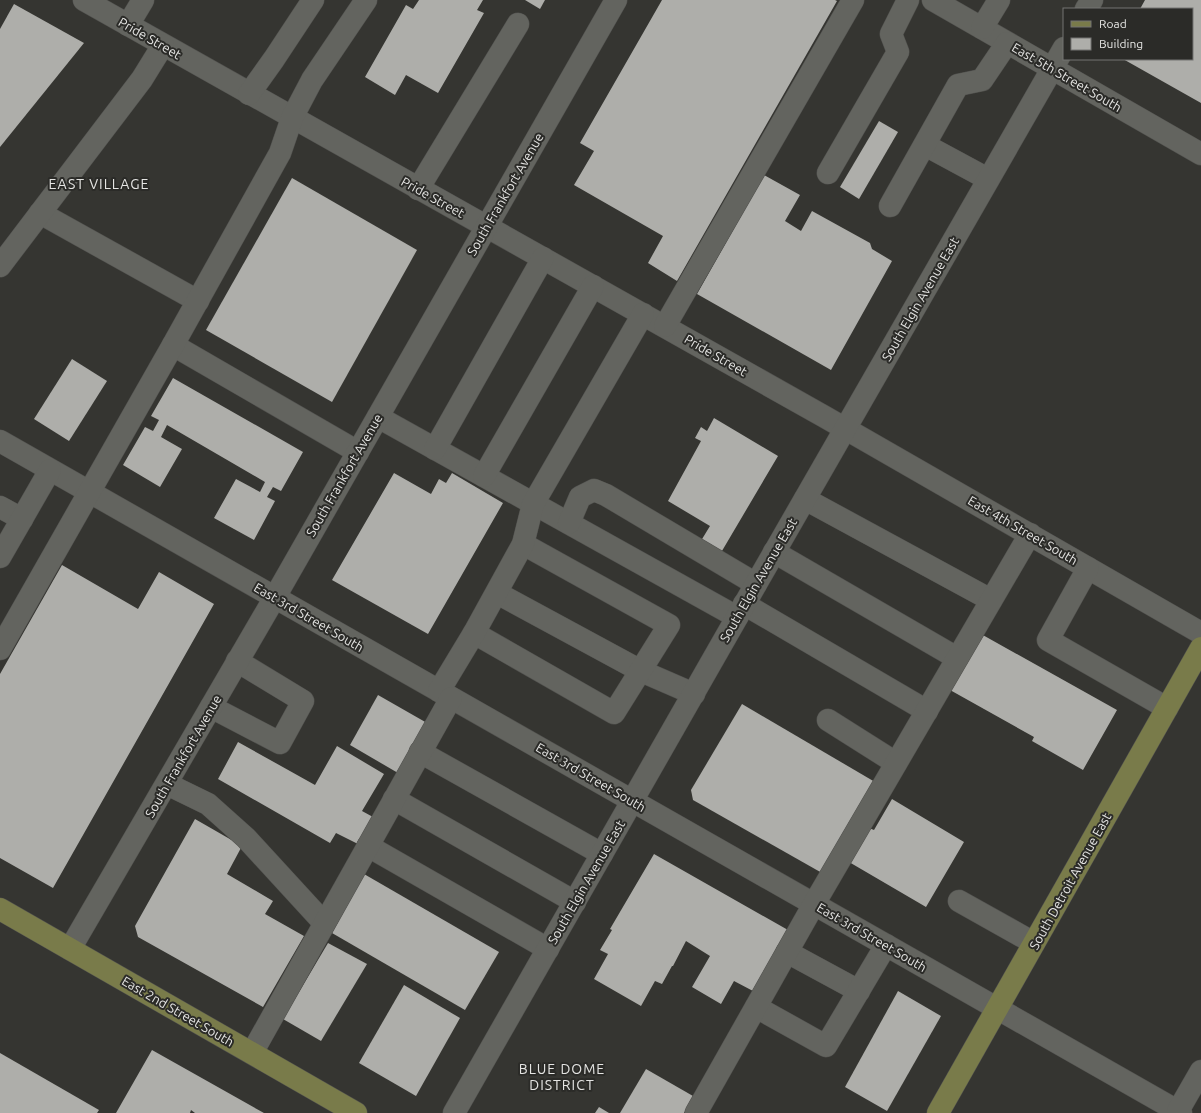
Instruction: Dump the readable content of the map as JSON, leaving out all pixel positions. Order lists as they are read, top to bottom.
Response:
{
  "streets": {
    "main road": ["South Detroit Avenue East", "East 2nd Street South"],
    "street": [
      "Pride Street",
      "East 5th Street South",
      "South Frankfort Avenue",
      "South Elgin Avenue East",
      "East 4th Street South",
      "East 3rd Street South"
    ]
  },
  "crossings": [
    ["Pride Street", "South Frankfort Avenue"],
    ["Pride Street", "South Elgin Avenue East"],
    ["Pride Street", "East 4th Street South"],
    ["East 5th Street South", "South Elgin Avenue East"],
    ["South Frankfort Avenue", "East 3rd Street South"],
    ["South Frankfort Avenue", "East 2nd Street South"],
    ["South Elgin Avenue East", "East 4th Street South"],
    ["South Elgin Avenue East", "East 3rd Street South"],
    ["East 3rd Street South", "South Detroit Avenue East"]
  ],
  "districts": ["EAST VILLAGE", "BLUE DOME DISTRICT"],
  "legend": ["Road", "Building"]
}
